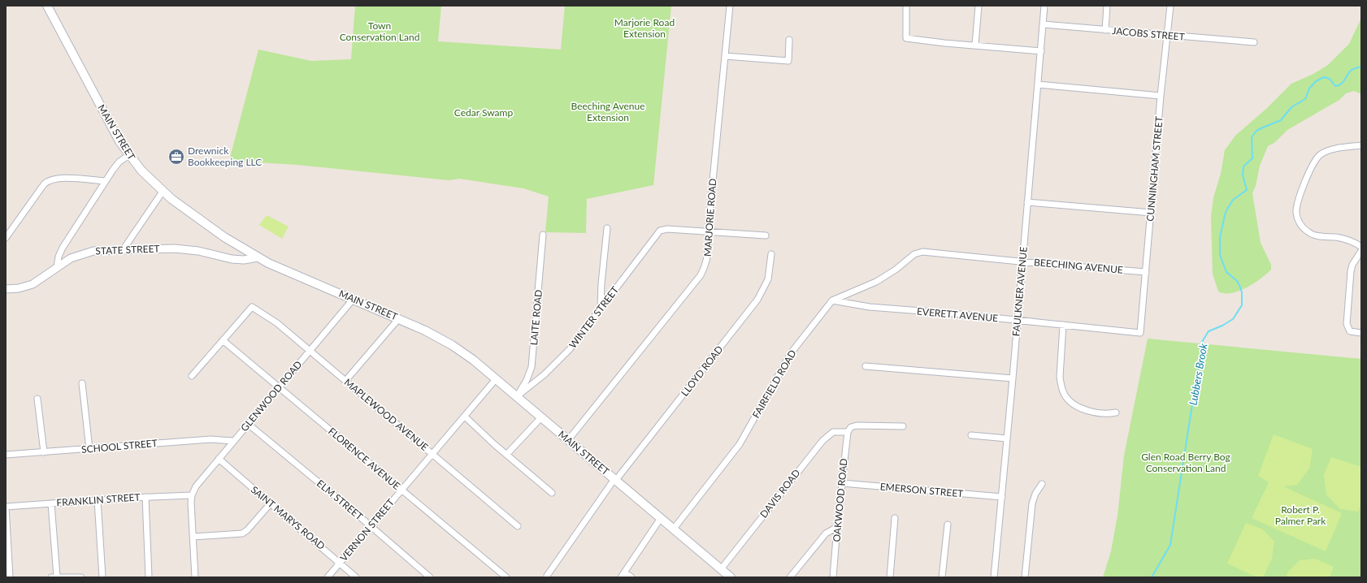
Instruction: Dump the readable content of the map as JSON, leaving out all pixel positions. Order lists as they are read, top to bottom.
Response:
{
  "streets": {
    "main road": ["MAIN STREET"],
    "street": [
      "JACOBS STREET",
      "CUNNINGHAM STREET",
      "MARJORIE ROAD",
      "STATE STREET",
      "BEECHING AVENUE",
      "FAULKNER AVENUE",
      "EVERETT AVENUE",
      "LAITE ROAD",
      "WINTER STREET",
      "LLOYD ROAD",
      "FAIRFIELD ROAD",
      "GLENWOOD ROAD",
      "MAPLEWOOD AVENUE",
      "SCHOOL STREET",
      "FLORENCE AVENUE",
      "EMERSON STREET",
      "DAVIS ROAD",
      "FRANKLIN STREET",
      "ELM STREET",
      "OAKWOOD ROAD",
      "SAINT MARYS ROAD",
      "VERNON STREET"
    ]
  },
  "crossings": [
    ["JACOBS STREET", "CUNNINGHAM STREET"],
    ["JACOBS STREET", "FAULKNER AVENUE"],
    ["MAIN STREET", "MARJORIE ROAD"],
    ["MAIN STREET", "STATE STREET"],
    ["MAIN STREET", "LAITE ROAD"],
    ["MAIN STREET", "WINTER STREET"],
    ["MAIN STREET", "LLOYD ROAD"],
    ["MAIN STREET", "FAIRFIELD ROAD"],
    ["MAIN STREET", "GLENWOOD ROAD"],
    ["MAIN STREET", "DAVIS ROAD"],
    ["MAIN STREET", "VERNON STREET"],
    ["CUNNINGHAM STREET", "BEECHING AVENUE"],
    ["CUNNINGHAM STREET", "EVERETT AVENUE"],
    ["MARJORIE ROAD", "WINTER STREET"],
    ["BEECHING AVENUE", "FAULKNER AVENUE"],
    ["BEECHING AVENUE", "FAIRFIELD ROAD"],
    ["FAULKNER AVENUE", "EVERETT AVENUE"],
    ["FAULKNER AVENUE", "EMERSON STREET"],
    ["EVERETT AVENUE", "FAIRFIELD ROAD"],
    ["LAITE ROAD", "WINTER STREET"],
    ["GLENWOOD ROAD", "MAPLEWOOD AVENUE"],
    ["GLENWOOD ROAD", "SCHOOL STREET"],
    ["GLENWOOD ROAD", "FLORENCE AVENUE"],
    ["GLENWOOD ROAD", "FRANKLIN STREET"],
    ["GLENWOOD ROAD", "ELM STREET"],
    ["GLENWOOD ROAD", "SAINT MARYS ROAD"],
    ["MAPLEWOOD AVENUE", "FLORENCE AVENUE"],
    ["MAPLEWOOD AVENUE", "VERNON STREET"],
    ["FLORENCE AVENUE", "VERNON STREET"],
    ["EMERSON STREET", "OAKWOOD ROAD"],
    ["DAVIS ROAD", "OAKWOOD ROAD"],
    ["ELM STREET", "VERNON STREET"],
    ["SAINT MARYS ROAD", "VERNON STREET"]
  ],
  "water": ["Lubbers Brook"],
  "parks": [
    "Marjorie Road Extension",
    "Town Conservation Land",
    "Beeching Avenue Extension",
    "Cedar Swamp",
    "Glen Road Berry Bog Conservation Land",
    "Robert P. Palmer Park"
  ],
  "places": {
    "office": ["Drewnick Bookkeeping LLC"]
  }
}
